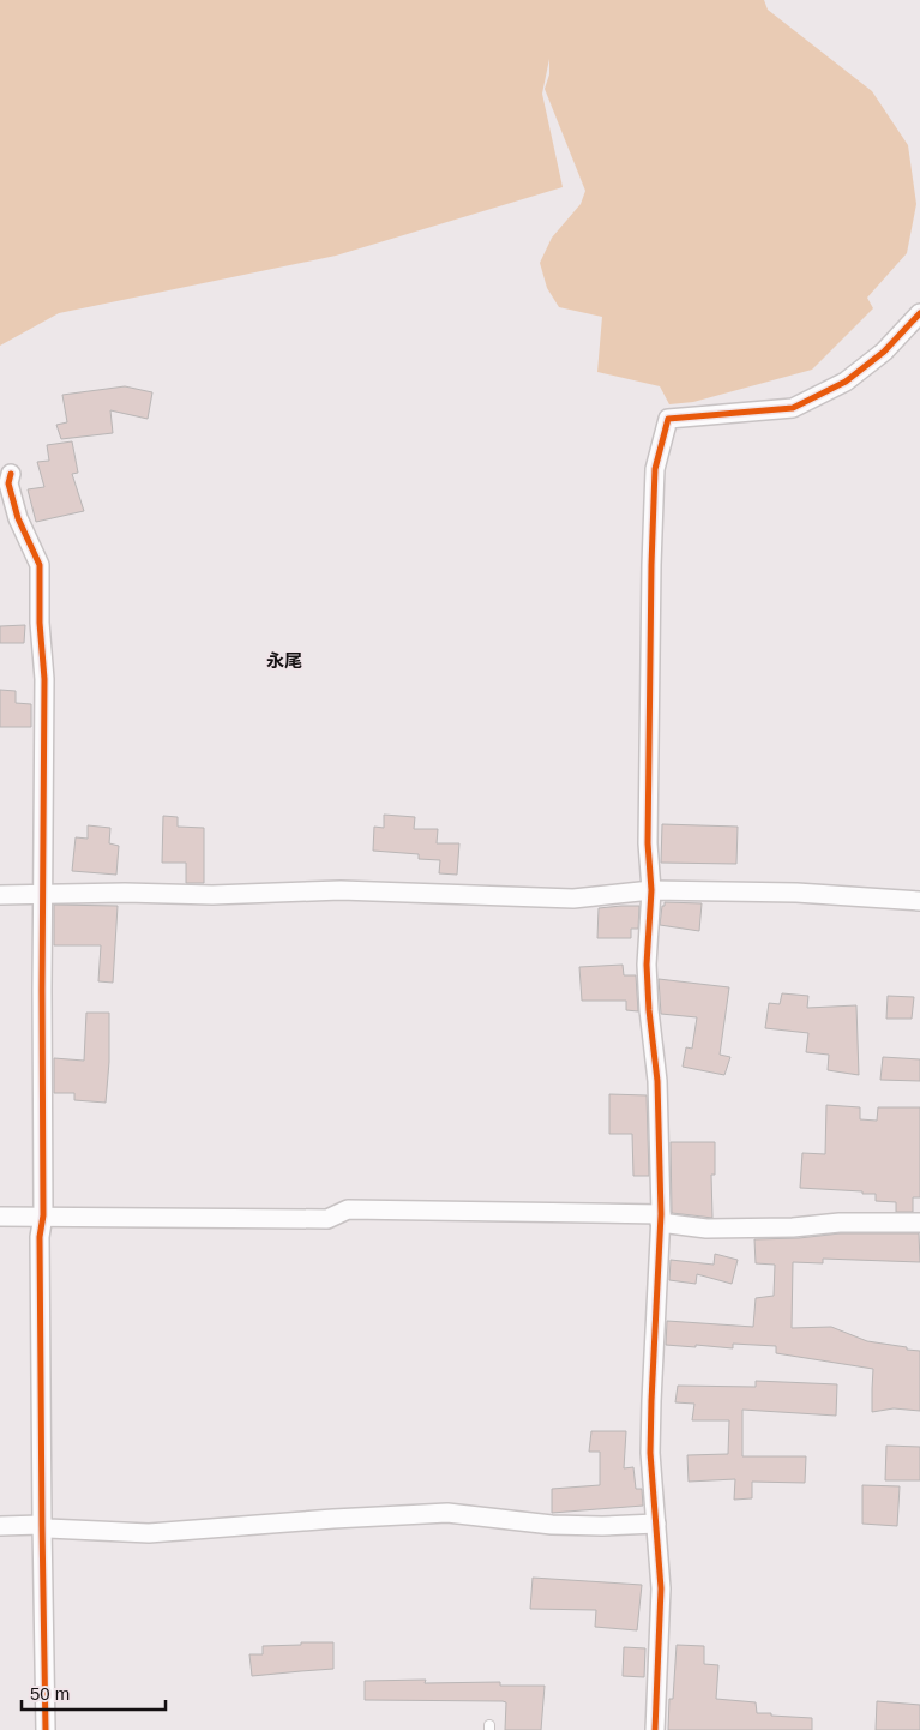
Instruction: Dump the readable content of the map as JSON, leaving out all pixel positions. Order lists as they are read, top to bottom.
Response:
{
  "districts": ["永尾"],
  "scale_bar": "50 m"
}
